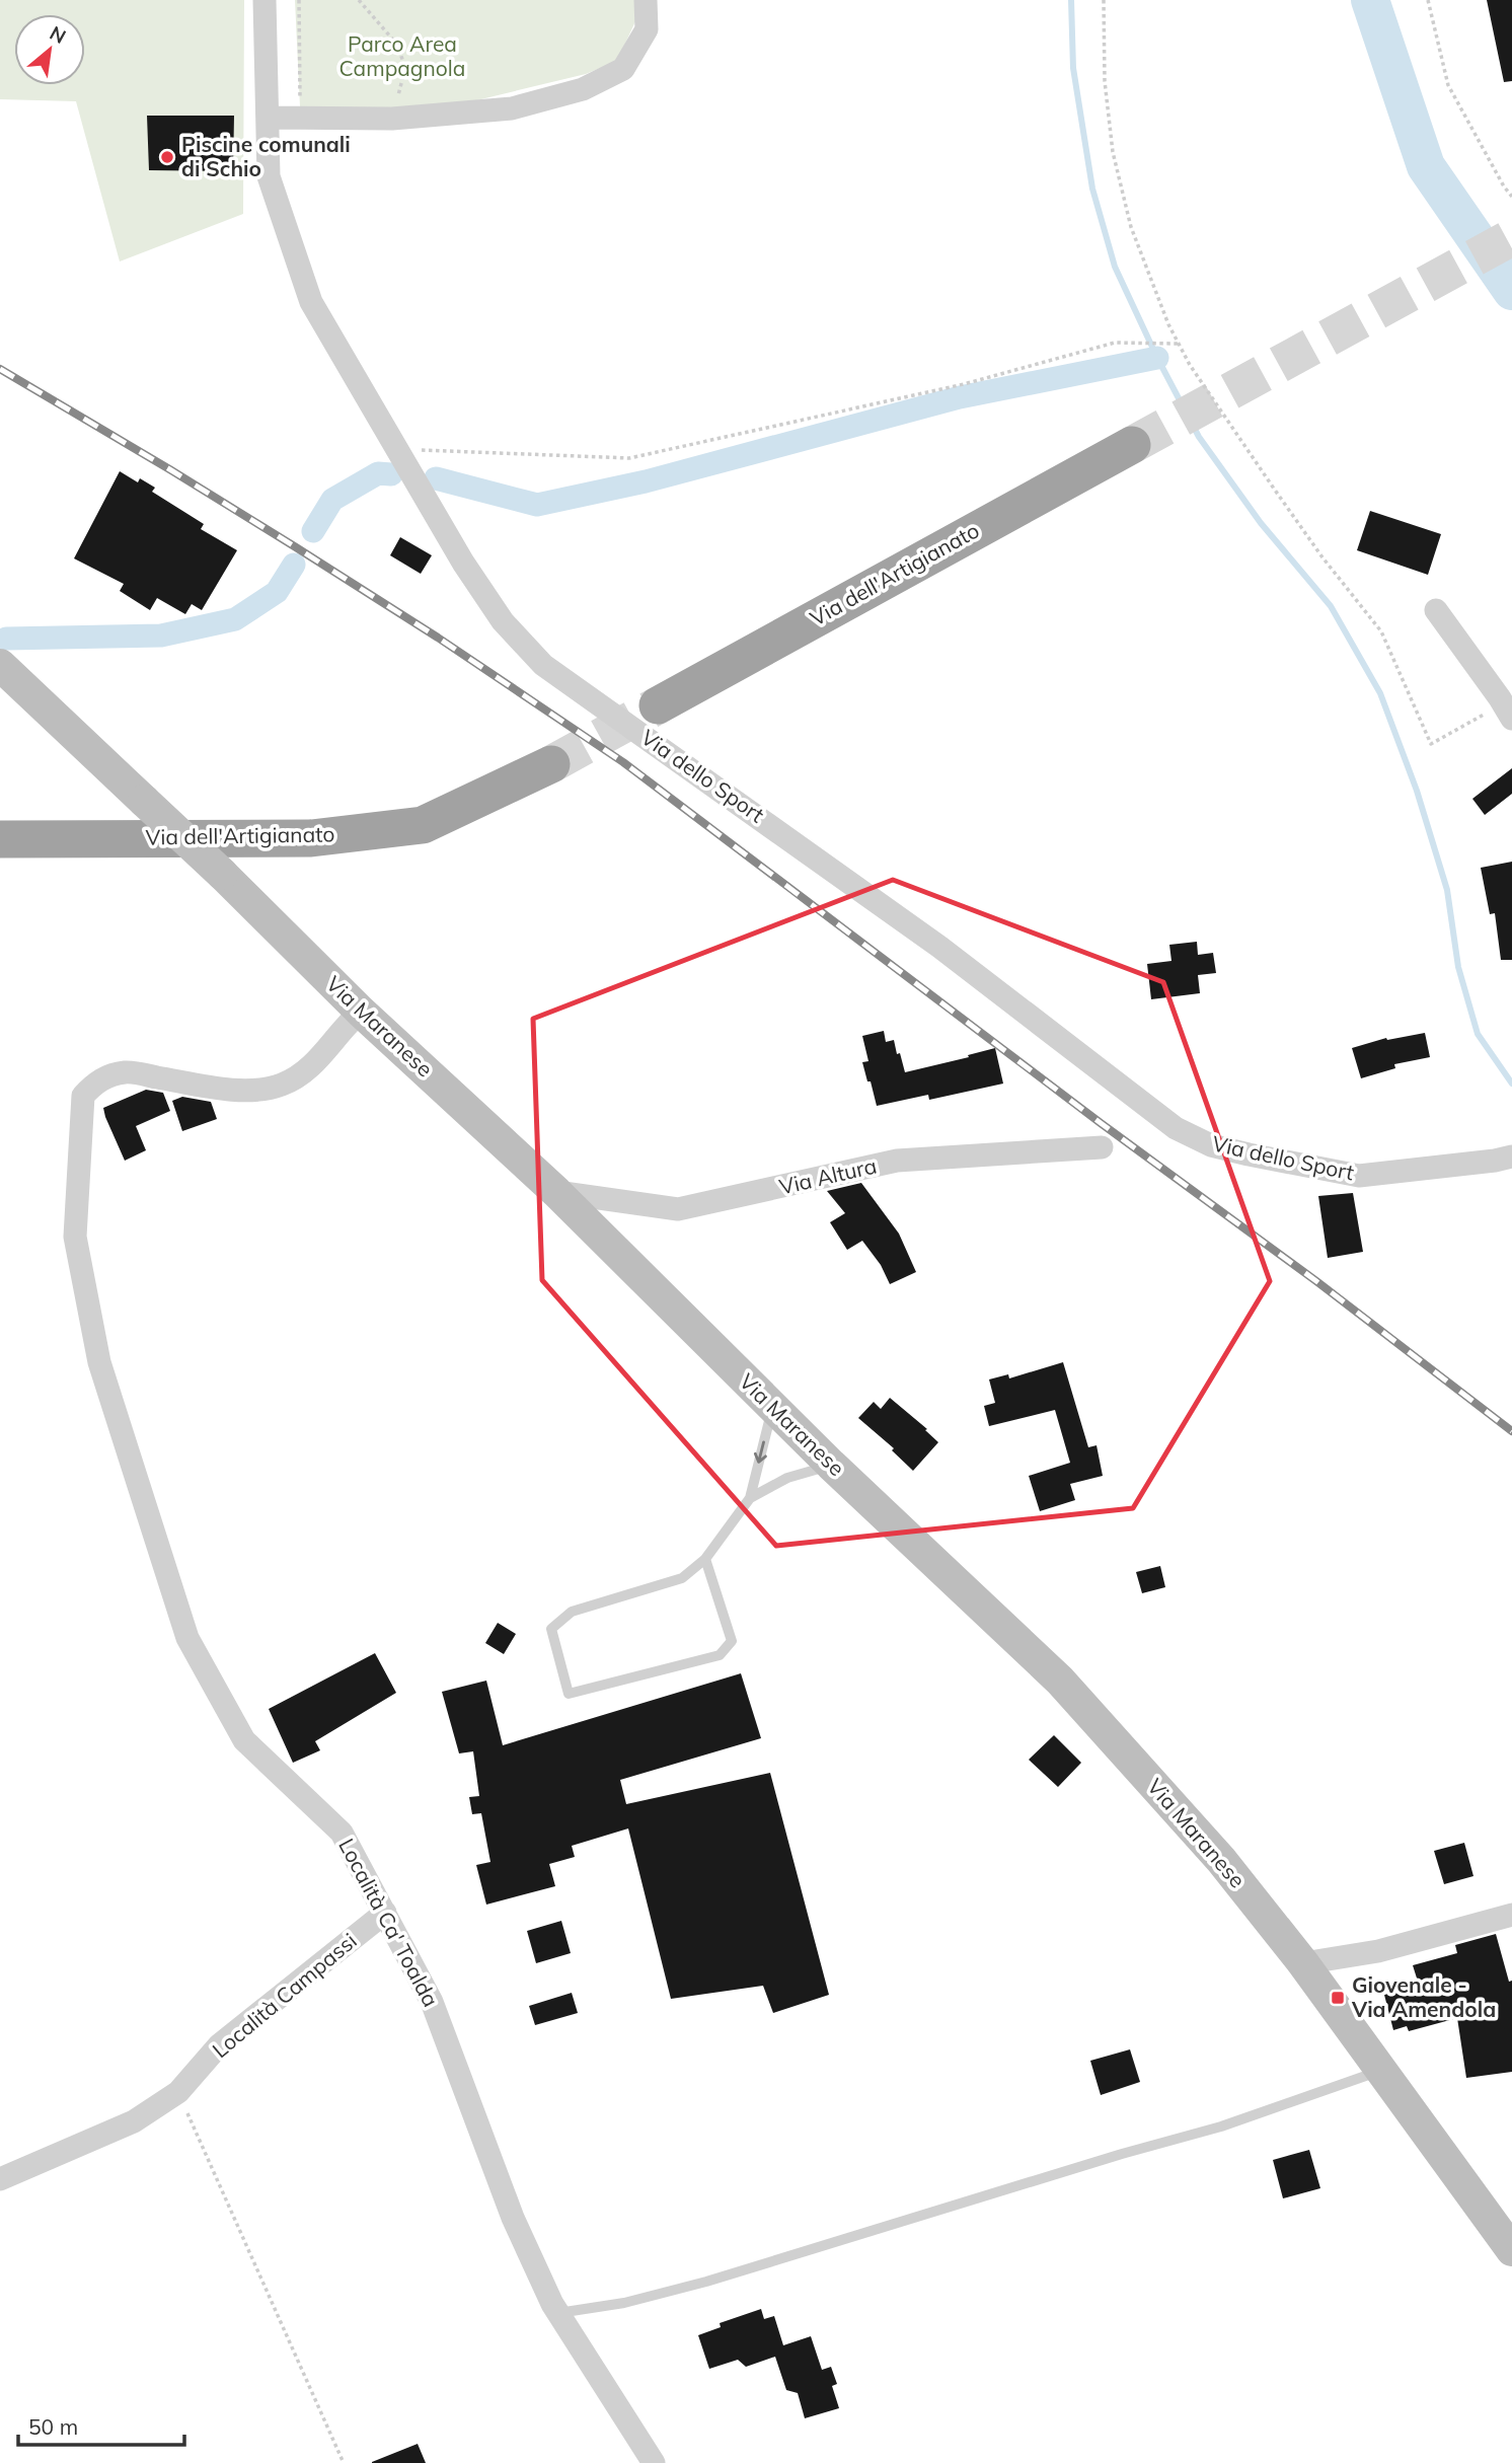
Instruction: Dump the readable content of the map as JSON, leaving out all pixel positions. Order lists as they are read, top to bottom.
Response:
{
  "streets": {
    "highway": ["Via dell'Artigianato"],
    "main road": ["Via Maranese"],
    "street": [
      "Via dello Sport",
      "Via Altura",
      "Località Ca' Toalda",
      "Località Campassi"
    ]
  },
  "crossings": [
    ["Via Maranese", "Via Altura"],
    ["Via Maranese", "Località Ca' Toalda"],
    ["Località Ca' Toalda", "Località Campassi"]
  ],
  "parks": ["Parco Area Campagnola"],
  "places": {
    "other": ["Piscine comunali di Schio"],
    "transit": ["Giovenale - Via Amendola"]
  },
  "scale_bar": "50 m",
  "north": "top right"
}
